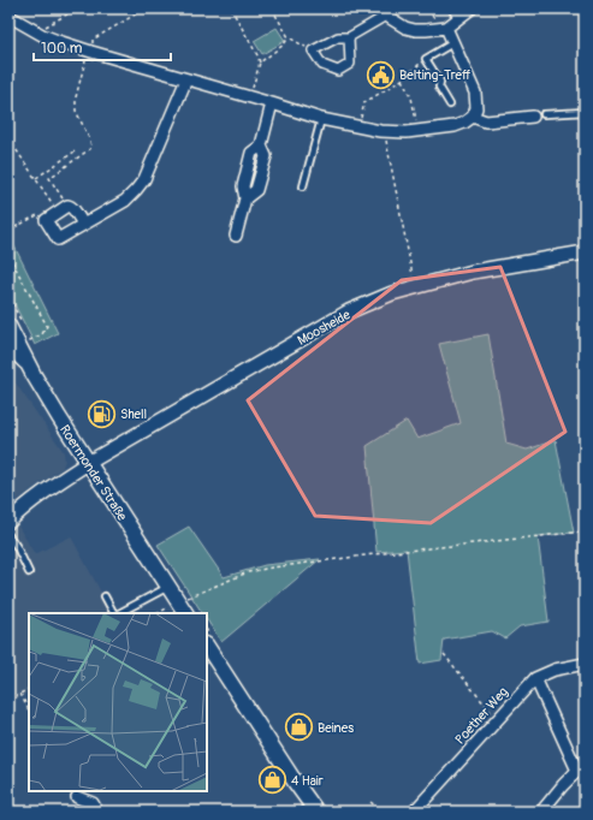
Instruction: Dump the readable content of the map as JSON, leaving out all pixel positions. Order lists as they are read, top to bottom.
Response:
{
  "streets": {
    "main road": ["Roermonder Straße"],
    "street": ["Moosheide", "Poether Weg"]
  },
  "crossings": [
    ["Moosheide", "Roermonder Straße"]
  ],
  "places": {
    "public building": ["Belting-Treff"],
    "fuel station": ["Shell"],
    "shop": ["Beines", "4 Hair"]
  },
  "scale_bar": "100 m"
}
